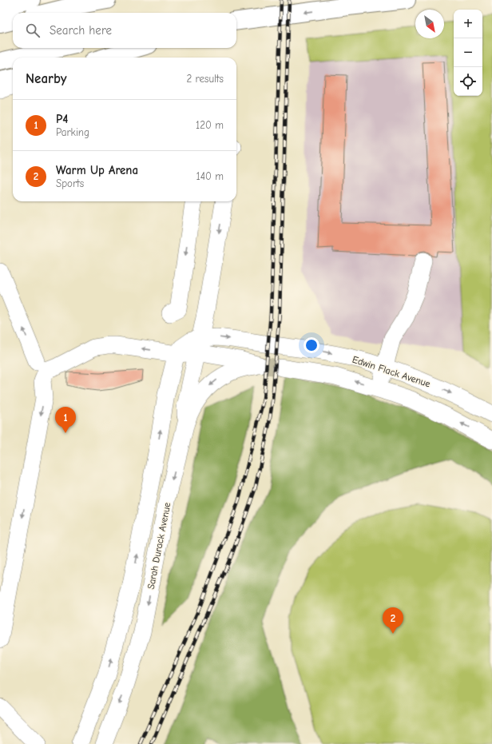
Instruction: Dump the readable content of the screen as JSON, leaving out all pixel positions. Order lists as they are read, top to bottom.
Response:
{
  "streets": {
    "street": ["Edwin Flack Avenue", "Sarah Durack Avenue"]
  },
  "crossings": [
    ["Edwin Flack Avenue", "Sarah Durack Avenue"]
  ],
  "north": "bottom right",
  "page": {
    "map_buttons": ["+", "−"],
    "search": "Search here",
    "heading": ["Nearby", "2 results"],
    "list": [
      {
        "mark": "1",
        "name": "P4",
        "note": "Parking",
        "value": "120 m"
      },
      {
        "mark": "2",
        "name": "Warm Up Arena",
        "note": "Sports",
        "value": "140 m"
      }
    ],
    "pins": ["1", "2"]
  }
}
